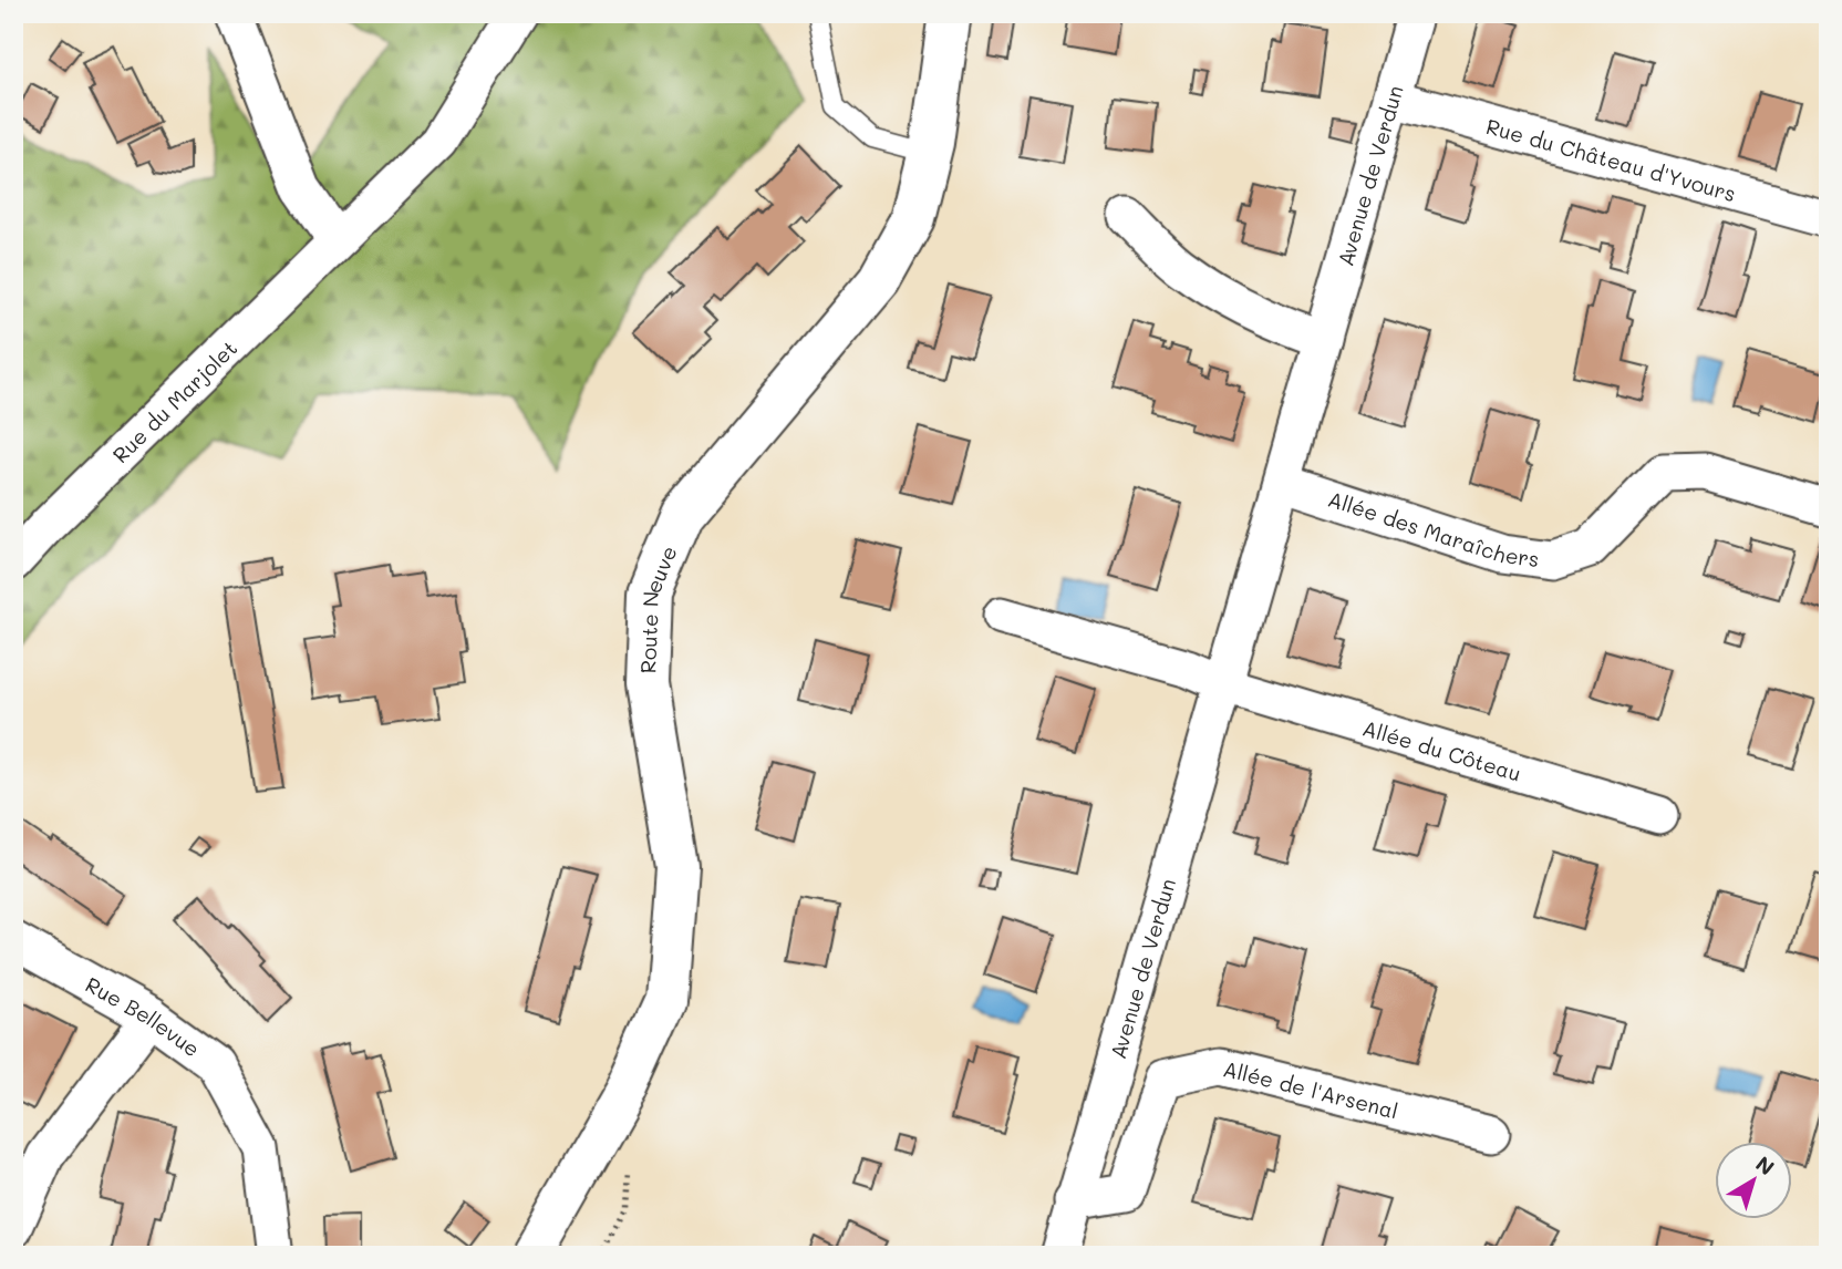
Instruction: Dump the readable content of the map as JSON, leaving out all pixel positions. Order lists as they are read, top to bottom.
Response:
{
  "streets": {
    "street": [
      "Rue du Château d'Yvours",
      "Avenue de Verdun",
      "Rue du Marjolet",
      "Allée des Maraîchers",
      "Route Neuve",
      "Allée du Côteau",
      "Rue Bellevue",
      "Allée de l'Arsenal"
    ]
  },
  "crossings": [
    ["Rue du Château d'Yvours", "Avenue de Verdun"],
    ["Avenue de Verdun", "Allée des Maraîchers"],
    ["Avenue de Verdun", "Allée du Côteau"],
    ["Avenue de Verdun", "Allée de l'Arsenal"]
  ],
  "north": "top right"
}
